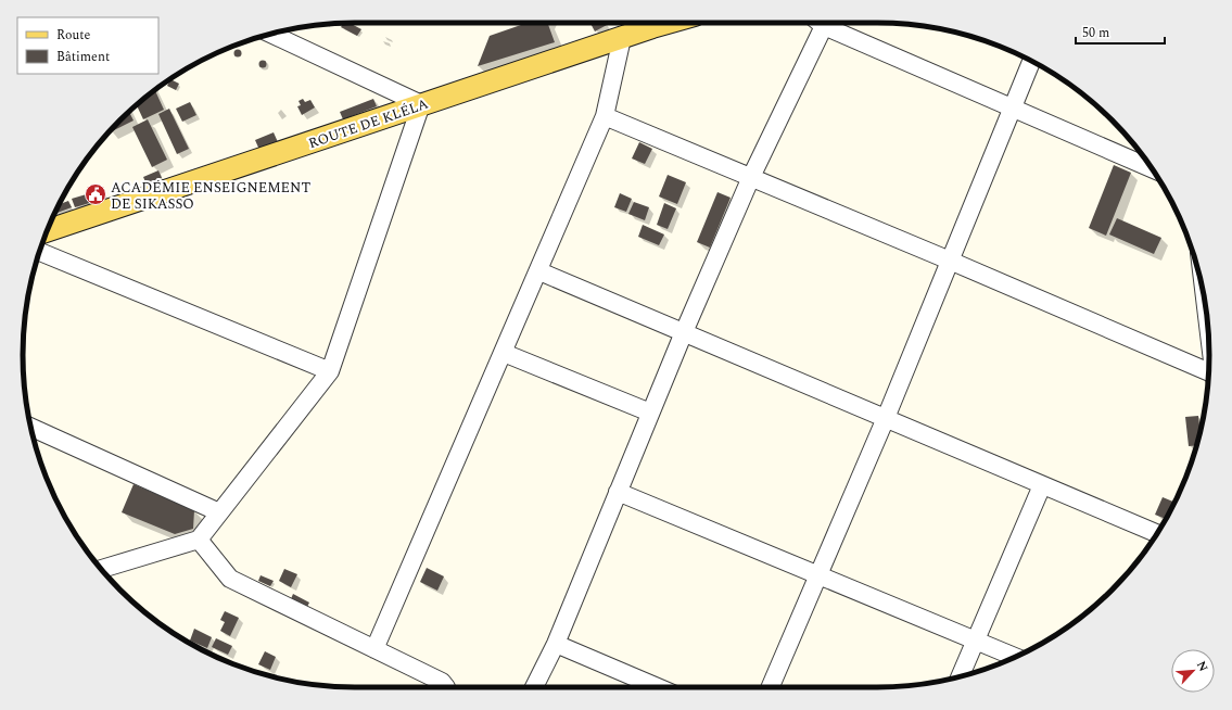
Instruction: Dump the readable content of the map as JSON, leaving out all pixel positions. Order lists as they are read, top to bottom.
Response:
{
  "streets": {
    "main road": ["ROUTE DE KLÉLA"]
  },
  "places": {
    "public building": ["ACADÉMIE ENSEIGNEMENT DE SIKASSO"]
  },
  "legend": ["Route", "Bâtiment"],
  "scale_bar": "50 m",
  "north": "top right"
}
